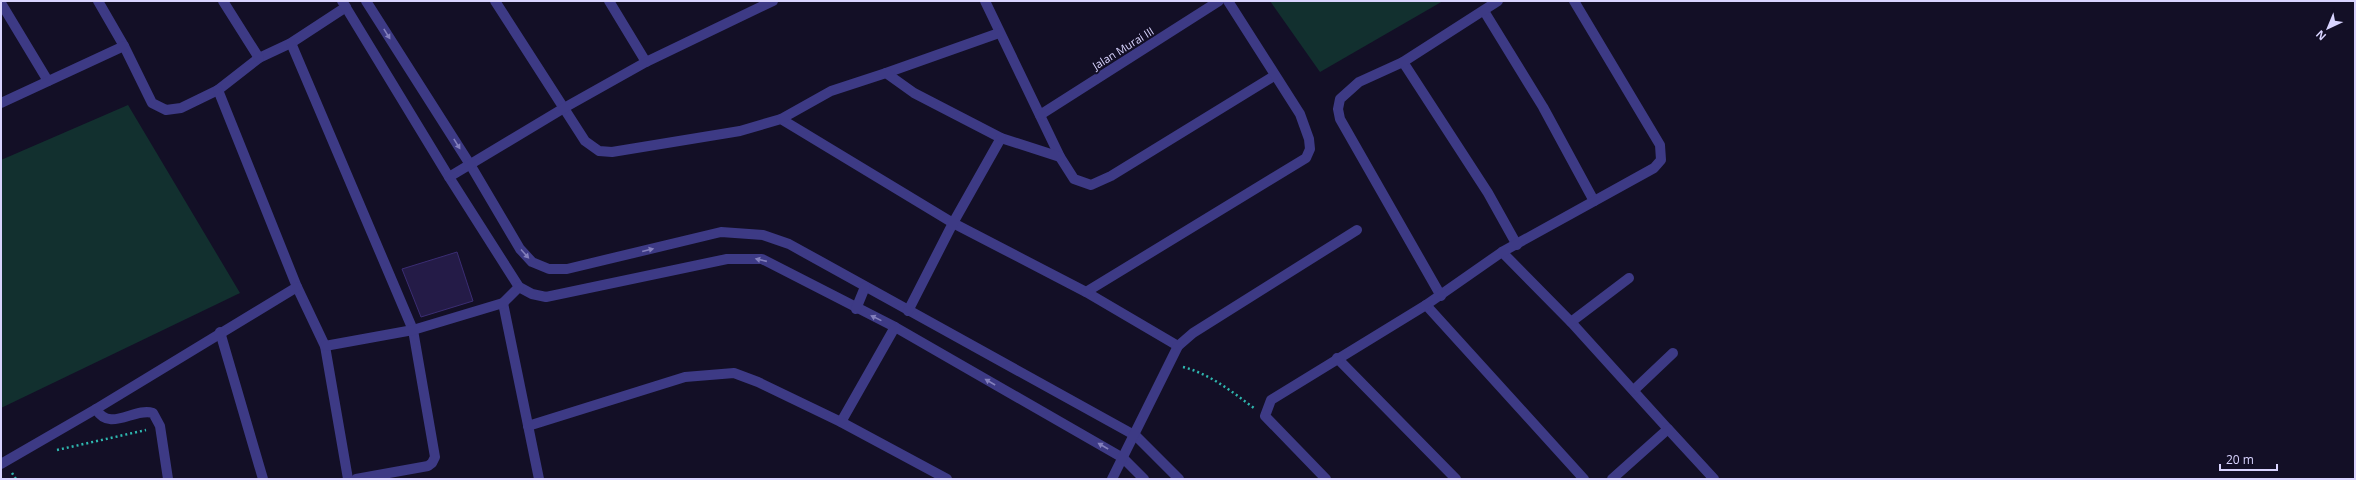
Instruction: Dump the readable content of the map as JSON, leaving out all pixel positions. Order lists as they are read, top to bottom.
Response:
{
  "streets": {
    "street": ["Jalan Murai III"]
  },
  "scale_bar": "20 m",
  "north": "bottom left"
}
